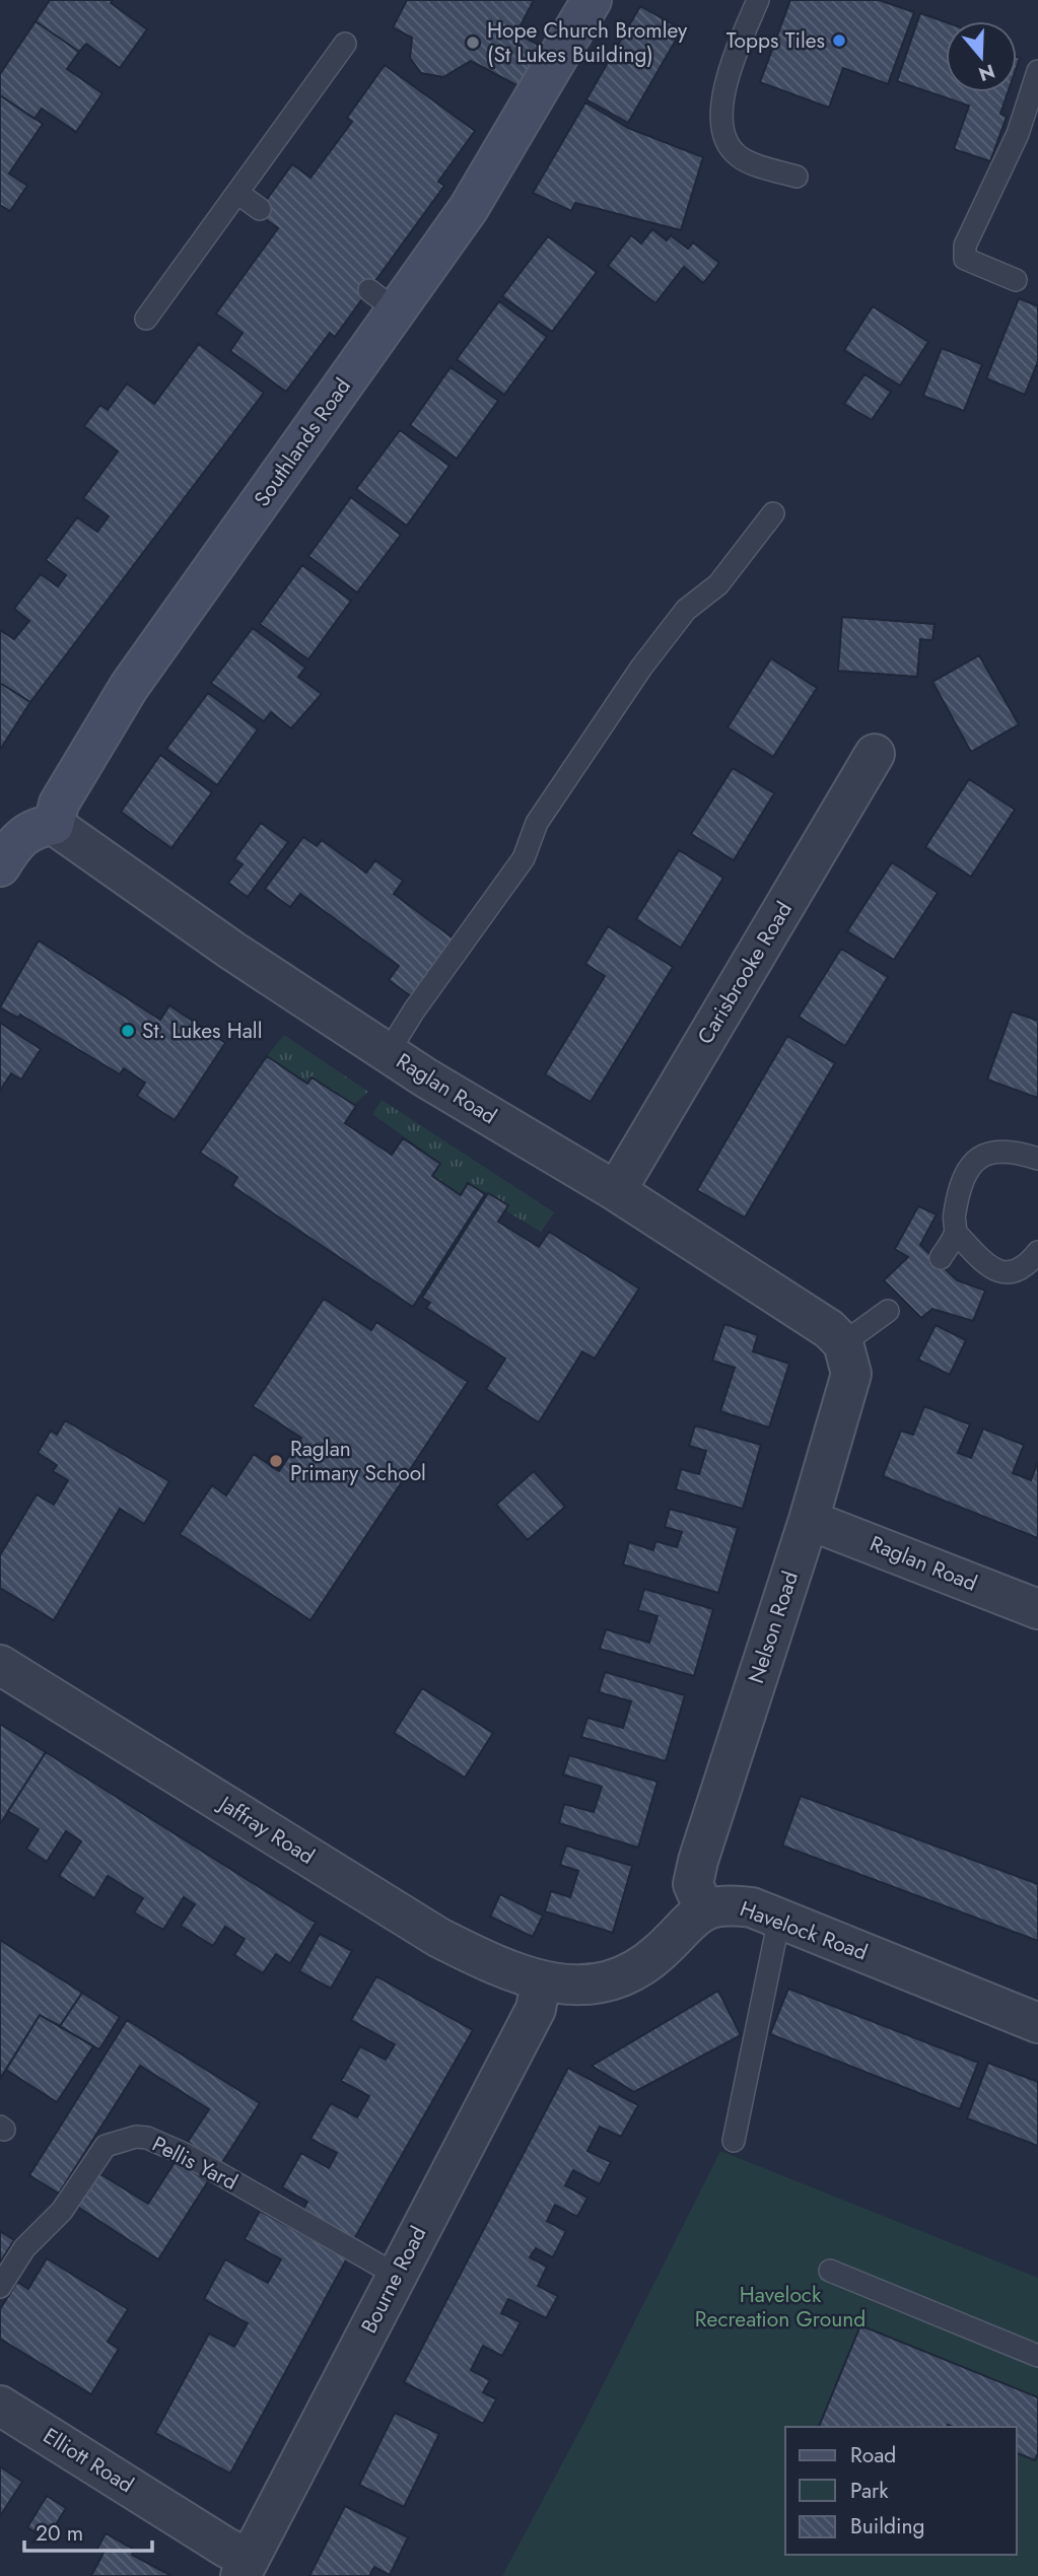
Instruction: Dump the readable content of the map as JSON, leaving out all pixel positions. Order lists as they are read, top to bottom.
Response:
{
  "streets": {
    "street": [
      "Southlands Road",
      "Carisbrooke Road",
      "Raglan Road",
      "Nelson Road",
      "Jaffray Road",
      "Havelock Road",
      "Bourne Road",
      "Elliott Road"
    ],
    "lane": ["Pellis Yard"]
  },
  "crossings": [
    ["Southlands Road", "Raglan Road"],
    ["Carisbrooke Road", "Raglan Road"],
    ["Raglan Road", "Nelson Road"],
    ["Nelson Road", "Havelock Road"],
    ["Jaffray Road", "Bourne Road"],
    ["Pellis Yard", "Bourne Road"],
    ["Bourne Road", "Elliott Road"]
  ],
  "parks": ["Havelock Recreation Ground"],
  "places": [
    "Topps Tiles",
    "Hope Church Bromley (St Lukes Building)",
    "St. Lukes Hall",
    "Raglan Primary School"
  ],
  "legend": ["Road", "Park", "Building"],
  "scale_bar": "20 m",
  "north": "bottom"
}
